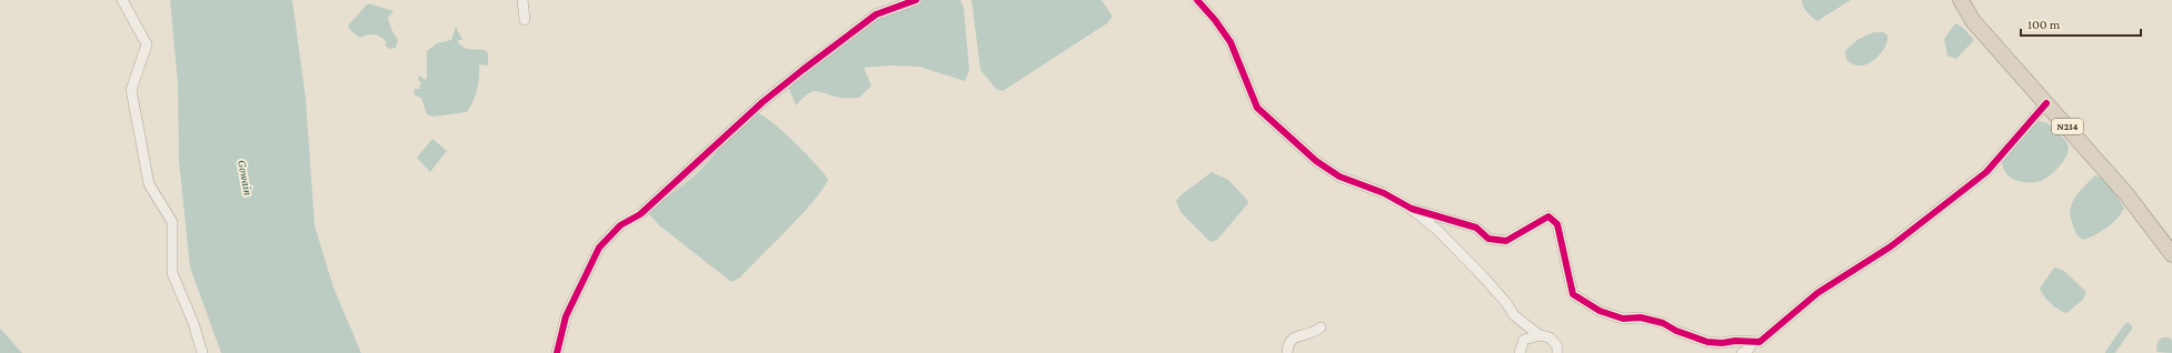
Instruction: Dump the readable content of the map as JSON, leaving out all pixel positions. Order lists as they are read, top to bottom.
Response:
{
  "streets": {
    "highway": ["N214"]
  },
  "water": ["Gowain"],
  "scale_bar": "100 m"
}
